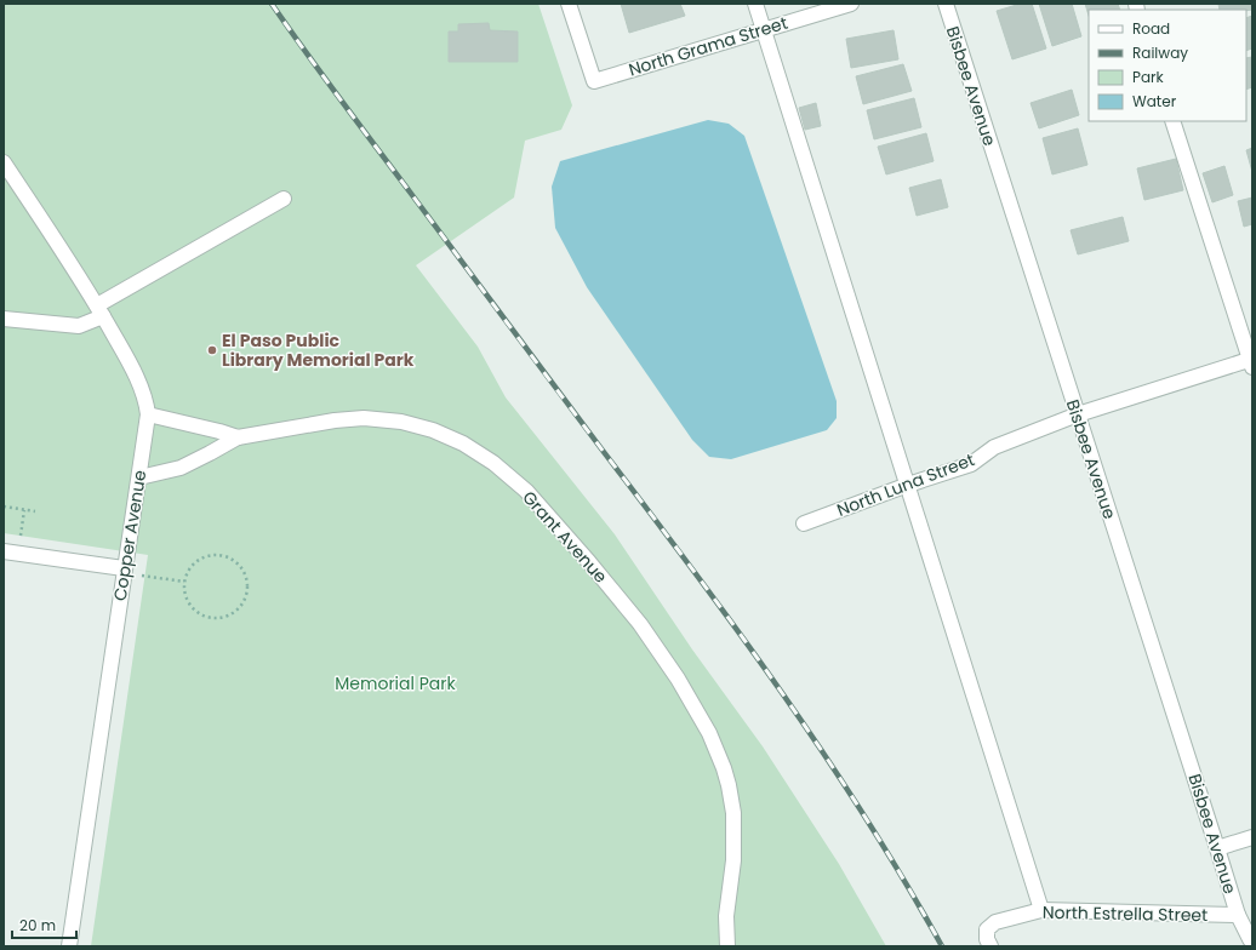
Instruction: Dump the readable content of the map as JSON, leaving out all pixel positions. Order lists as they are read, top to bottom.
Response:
{
  "streets": {
    "street": [
      "North Grama Street",
      "Bisbee Avenue",
      "North Luna Street",
      "Copper Avenue",
      "Grant Avenue",
      "North Estrella Street"
    ]
  },
  "crossings": [
    ["Bisbee Avenue", "North Luna Street"],
    ["Bisbee Avenue", "North Estrella Street"],
    ["Copper Avenue", "Grant Avenue"]
  ],
  "parks": ["Memorial Park"],
  "places": ["El Paso Public Library Memorial Park"],
  "legend": [
    "Road",
    "Railway",
    "Park",
    "Water"
  ],
  "scale_bar": "20 m"
}
